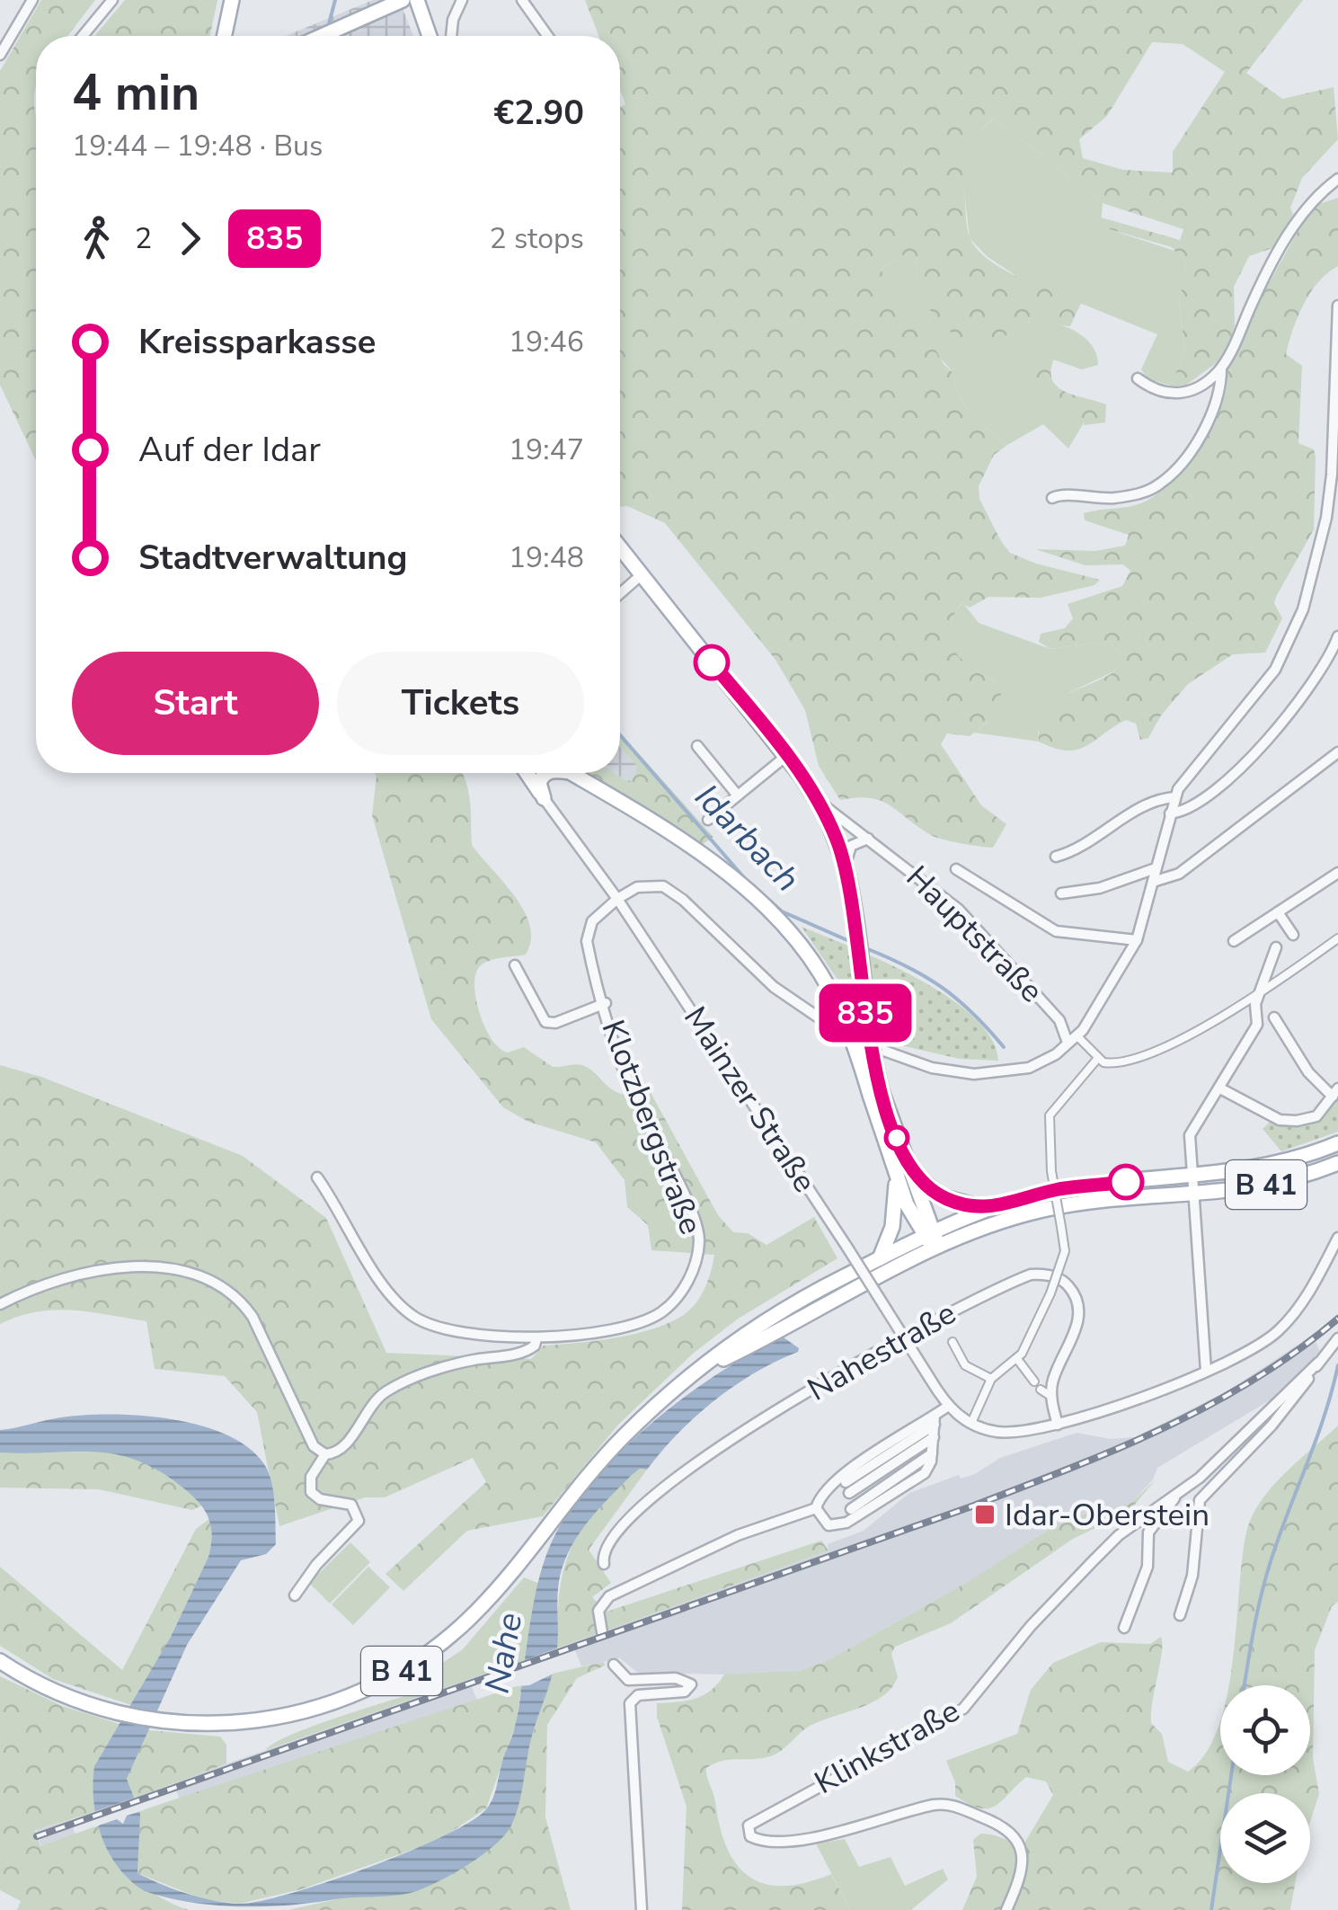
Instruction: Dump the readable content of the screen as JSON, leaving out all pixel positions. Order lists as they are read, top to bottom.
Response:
{
  "streets": {
    "main road": ["Hauptstraße", "B 41"],
    "street": [
      "Mainzer Straße",
      "Klotzbergstraße",
      "Nahestraße",
      "Klinkstraße"
    ]
  },
  "crossings": [
    ["Mainzer Straße", "Klotzbergstraße"]
  ],
  "water": ["Idarbach", "Nahe"],
  "places": {
    "transit": ["Idar-Oberstein"]
  },
  "lines": ["bus line 835"],
  "page": {
    "on_map": "835",
    "heading": ["4 min", "19:44 – 19:48 · Bus", "€2.90"],
    "legs": ["2", "835", "2 stops"],
    "list": [
      {
        "name": "Kreissparkasse",
        "value": "19:46"
      },
      {
        "name": "Auf der Idar",
        "value": "19:47"
      },
      {
        "name": "Stadtverwaltung",
        "value": "19:48"
      }
    ],
    "buttons": ["Start", "Tickets"]
  }
}
